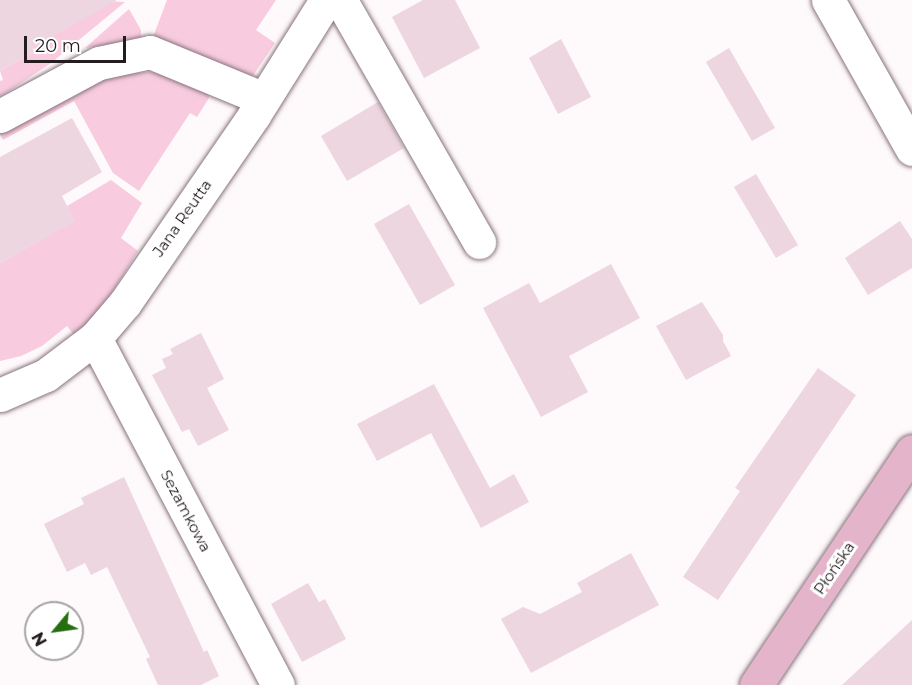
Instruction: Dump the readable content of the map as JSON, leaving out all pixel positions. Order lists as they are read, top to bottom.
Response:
{
  "streets": {
    "main road": ["Płońska"],
    "street": ["Jana Reutta", "Sezamkowa"]
  },
  "crossings": [
    ["Jana Reutta", "Sezamkowa"]
  ],
  "scale_bar": "20 m",
  "north": "bottom left"
}
